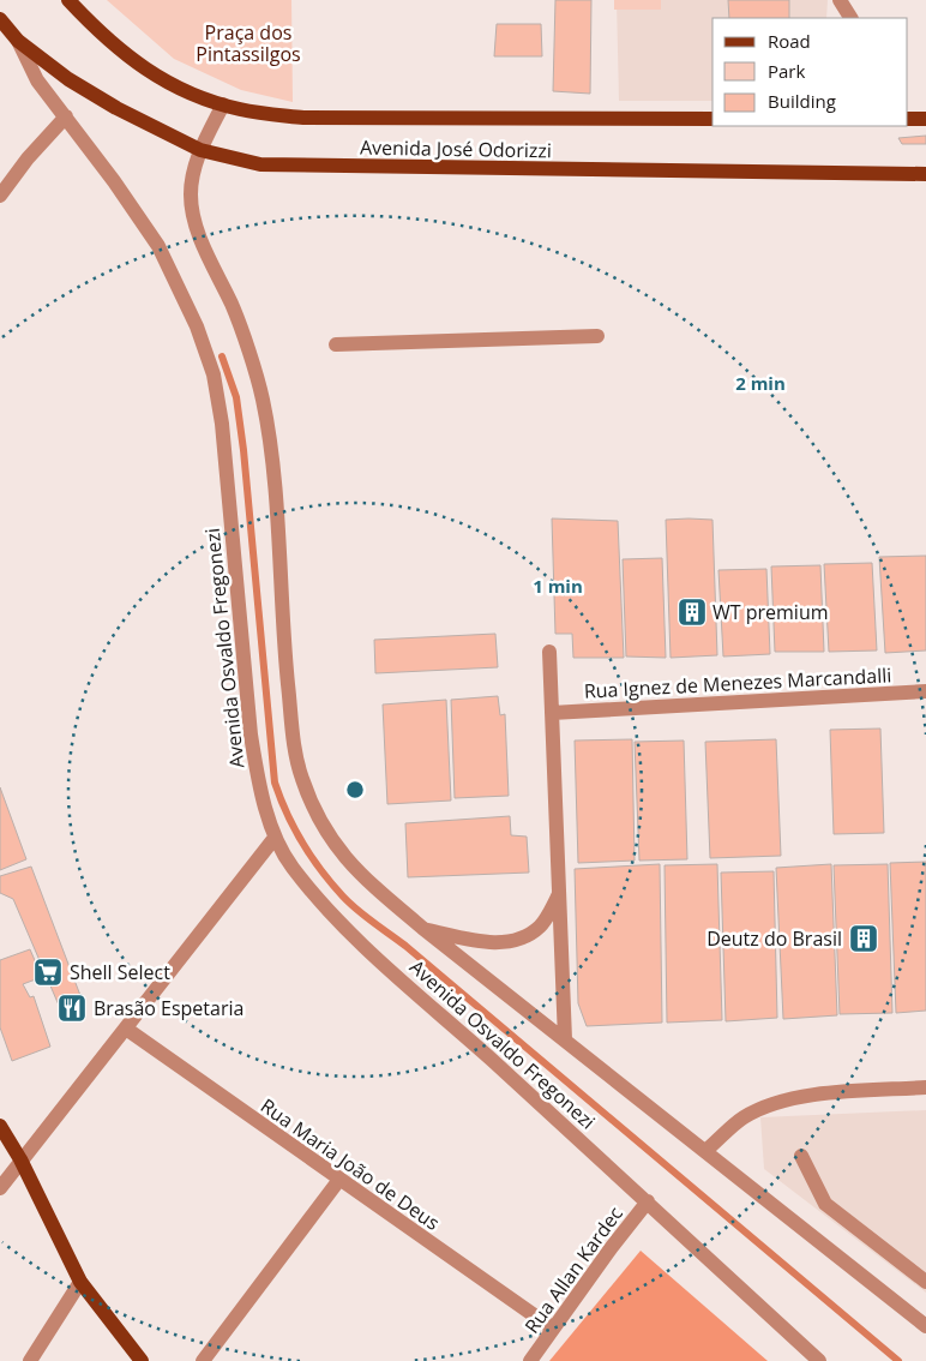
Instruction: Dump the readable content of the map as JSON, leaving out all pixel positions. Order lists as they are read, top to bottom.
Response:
{
  "streets": {
    "main road": ["Avenida José Odorizzi"],
    "street": [
      "Avenida Osvaldo Fregonezi",
      "Rua Ignez de Menezes Marcandalli",
      "Rua Maria João de Deus",
      "Rua Allan Kardec"
    ]
  },
  "crossings": [
    ["Avenida José Odorizzi", "Avenida Osvaldo Fregonezi"],
    ["Avenida Osvaldo Fregonezi", "Rua Allan Kardec"],
    ["Rua Maria João de Deus", "Rua Allan Kardec"]
  ],
  "parks": ["Praça dos Pintassilgos"],
  "places": {
    "building": ["WT premium", "Deutz do Brasil"],
    "supermarket": ["Shell Select"],
    "restaurant": ["Brasão Espetaria"]
  },
  "legend": ["Road", "Park", "Building"],
  "rings": ["2 min", "1 min"]
}
